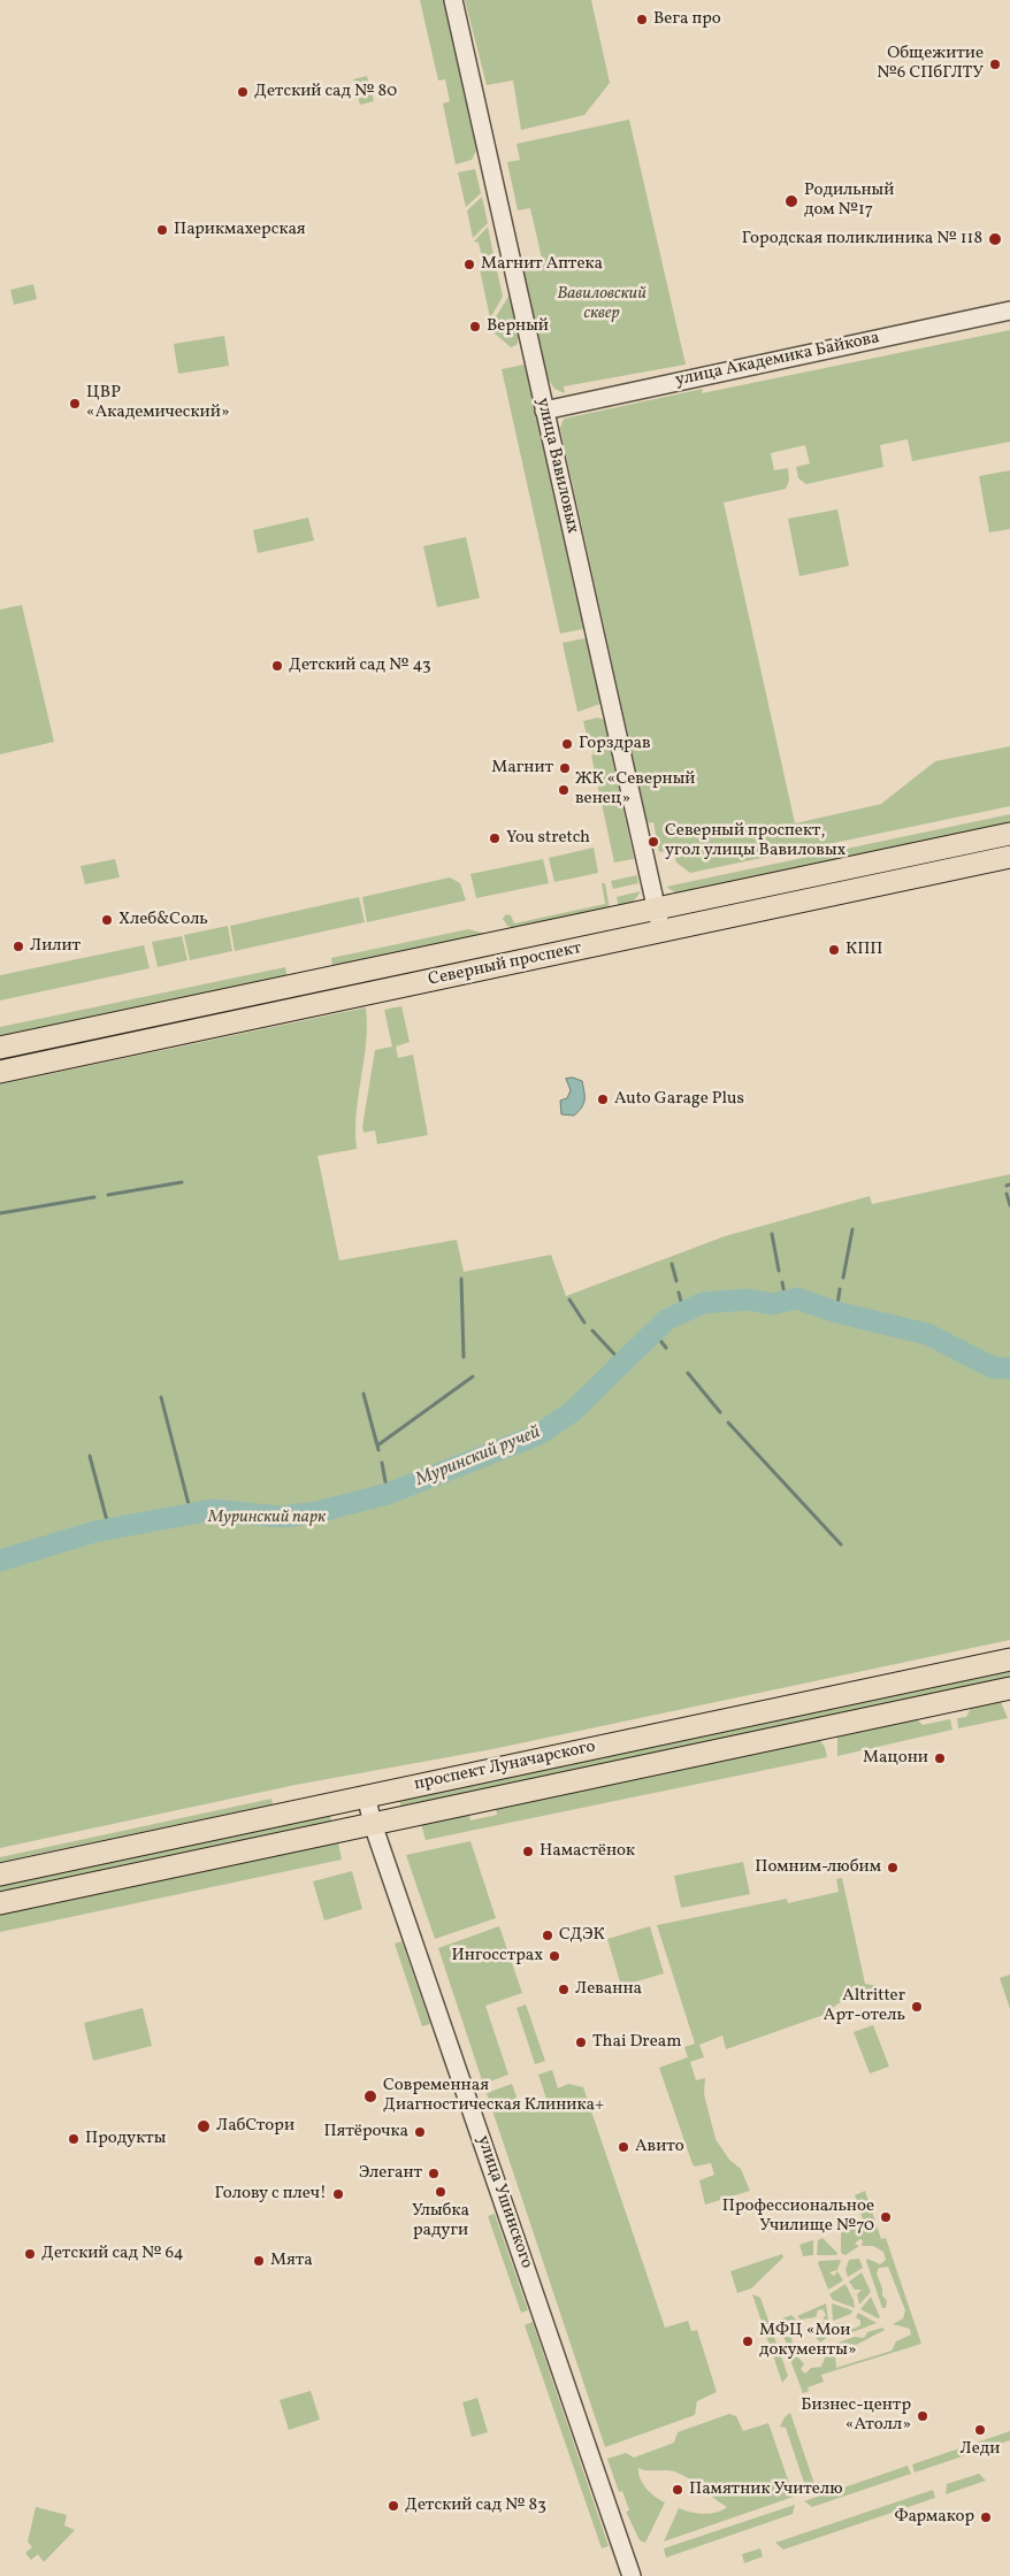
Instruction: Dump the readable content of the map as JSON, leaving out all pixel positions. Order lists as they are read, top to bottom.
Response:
{
  "streets": {
    "main road": ["Северный проспект", "проспект Луначарского"],
    "street": ["улица Академика Байкова", "улица Вавиловых", "улица Ушинского"]
  },
  "crossings": [
    ["улица Академика Байкова", "улица Вавиловых"],
    ["улица Вавиловых", "Северный проспект"],
    ["проспект Луначарского", "улица Ушинского"]
  ],
  "water": ["Муринский ручей"],
  "parks": ["Вавиловский сквер", "Муринский парк"],
  "places": [
    "Вега про",
    "Общежитие №6 СПбГЛТУ",
    "Детский сад № 80",
    "Родильный дом №17",
    "Парикмахерская",
    "Городская поликлиника № 118",
    "Магнит Аптека",
    "Верный",
    "ЦВР «Академический»",
    "Детский сад № 43",
    "Горздрав",
    "Магнит",
    "ЖК «Северный венец»",
    "You stretch",
    "Северный проспект, угол улицы Вавиловых",
    "Хлеб&Соль",
    "Лилит",
    "КПП",
    "Auto Garage Plus",
    "Мацони",
    "Намастёнок",
    "Помним-любим",
    "СДЭК",
    "Ингосстрах",
    "Леванна",
    "Altritter Арт-отель",
    "Thai Dream",
    "Современная Диагностическая Клиника+",
    "ЛабСтори",
    "Пятёрочка",
    "Продукты",
    "Авито",
    "Элегант",
    "Улыбка радуги",
    "Голову с плеч!",
    "Профессиональное Училище №70",
    "Детский сад № 64",
    "Мята",
    "МФЦ «Мои документы»",
    "Бизнес-центр «Атолл»",
    "Леди",
    "Памятник Учителю",
    "Детский сад № 83",
    "Фармакор"
  ]
}
